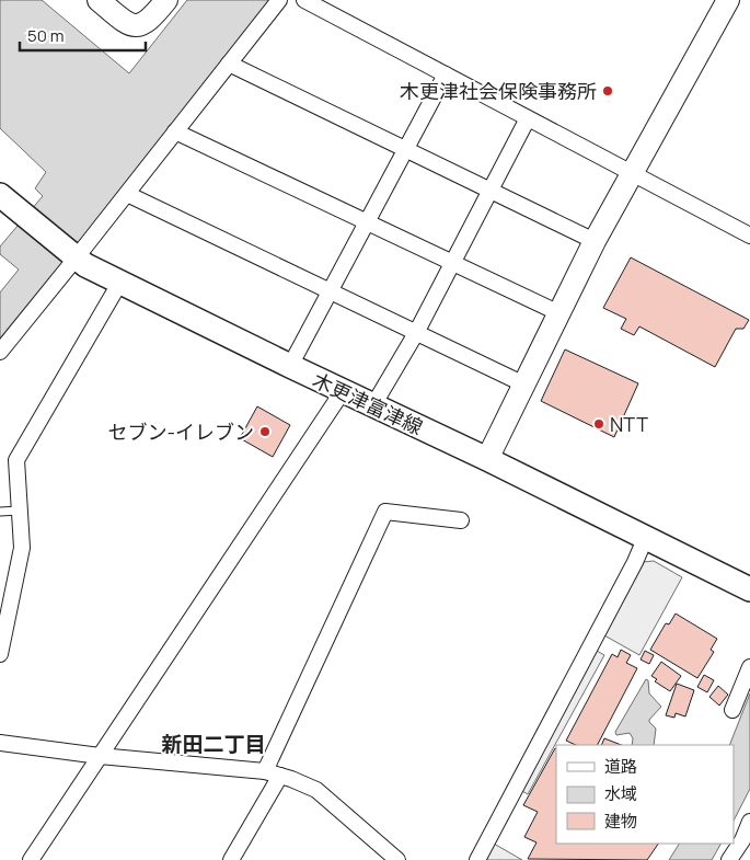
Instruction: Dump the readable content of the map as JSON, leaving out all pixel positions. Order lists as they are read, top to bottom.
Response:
{
  "streets": {
    "main road": ["木更津富津線"]
  },
  "districts": ["新田二丁目"],
  "places": ["木更津社会保険事務所", "NTT", "セブン-イレブン"],
  "legend": ["道路", "水域", "建物"],
  "scale_bar": "50 m"
}
